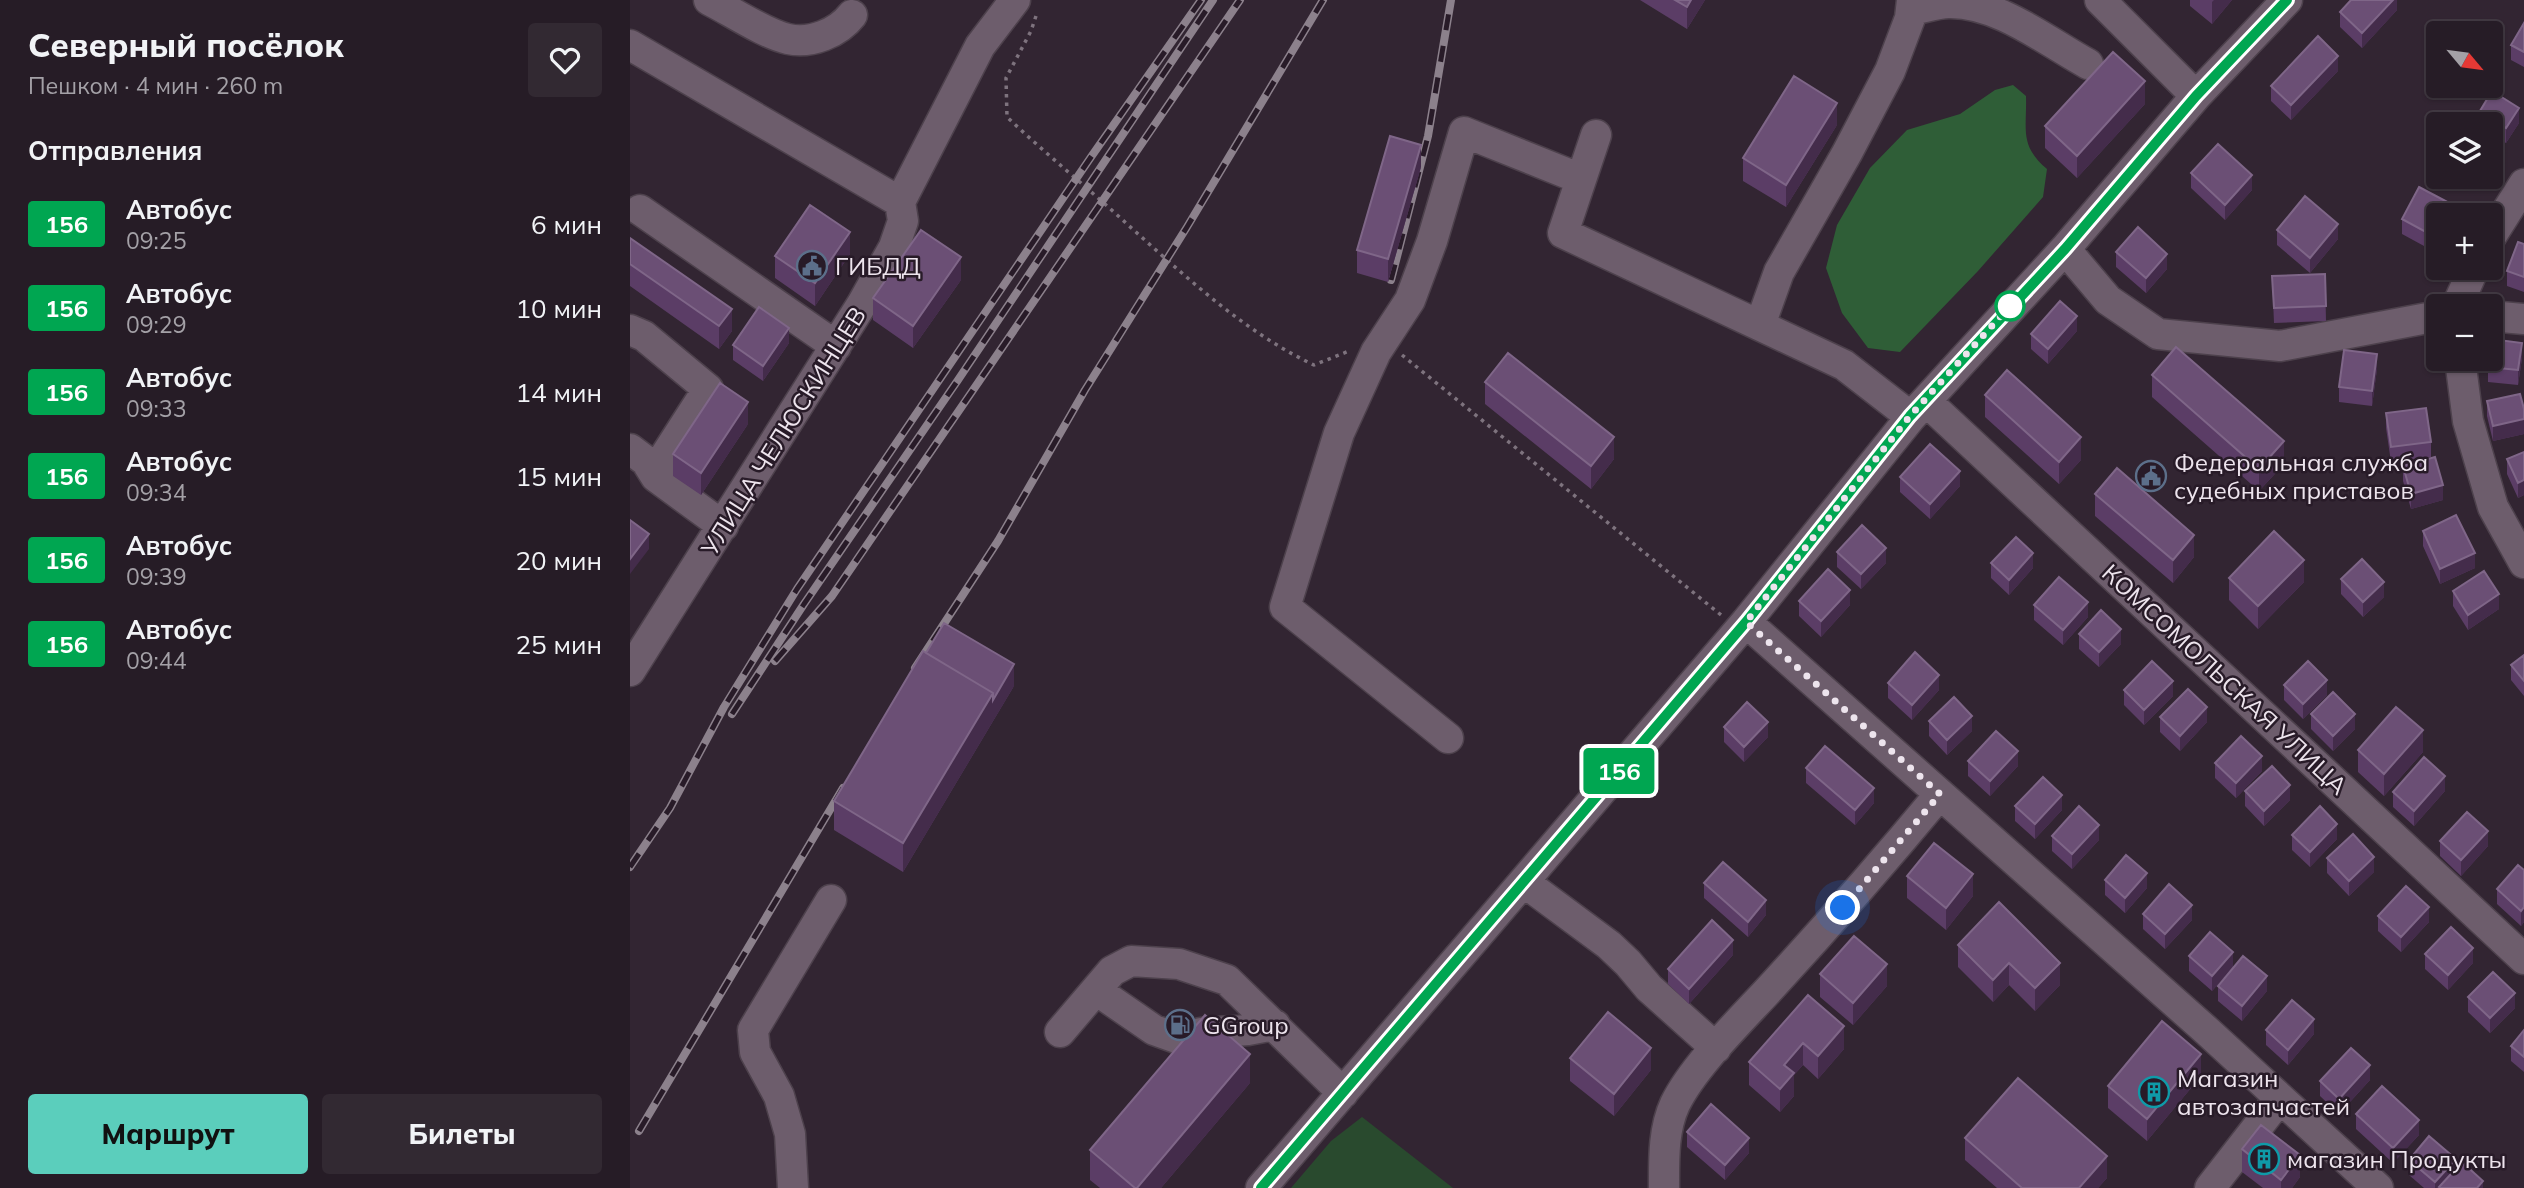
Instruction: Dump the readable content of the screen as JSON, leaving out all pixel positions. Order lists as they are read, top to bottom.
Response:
{
  "streets": {
    "street": ["УЛИЦА ЧЕЛЮСКИНЦЕВ", "КОМСОМОЛЬСКАЯ УЛИЦА"]
  },
  "places": {
    "public building": ["ГИБДД", "Федеральная служба судебных приставов"],
    "fuel station": ["GGroup"],
    "building": ["Магазин автозапчастей", "магазин Продукты"]
  },
  "lines": ["bus line 156"],
  "north": "bottom right",
  "page": {
    "heading": [
      ["Северный посёлок", "Пешком · 4 мин · 260 m"],
      "Отправления"
    ],
    "on_map": "156",
    "map_buttons": ["+", "−"],
    "list": [
      {
        "mark": "156",
        "name": "Автобус",
        "note": "09:25",
        "value": "6 мин"
      },
      {
        "mark": "156",
        "name": "Автобус",
        "note": "09:29",
        "value": "10 мин"
      },
      {
        "mark": "156",
        "name": "Автобус",
        "note": "09:33",
        "value": "14 мин"
      },
      {
        "mark": "156",
        "name": "Автобус",
        "note": "09:34",
        "value": "15 мин"
      },
      {
        "mark": "156",
        "name": "Автобус",
        "note": "09:39",
        "value": "20 мин"
      },
      {
        "mark": "156",
        "name": "Автобус",
        "note": "09:44",
        "value": "25 мин"
      }
    ],
    "buttons": ["Маршрут", "Билеты"]
  }
}
